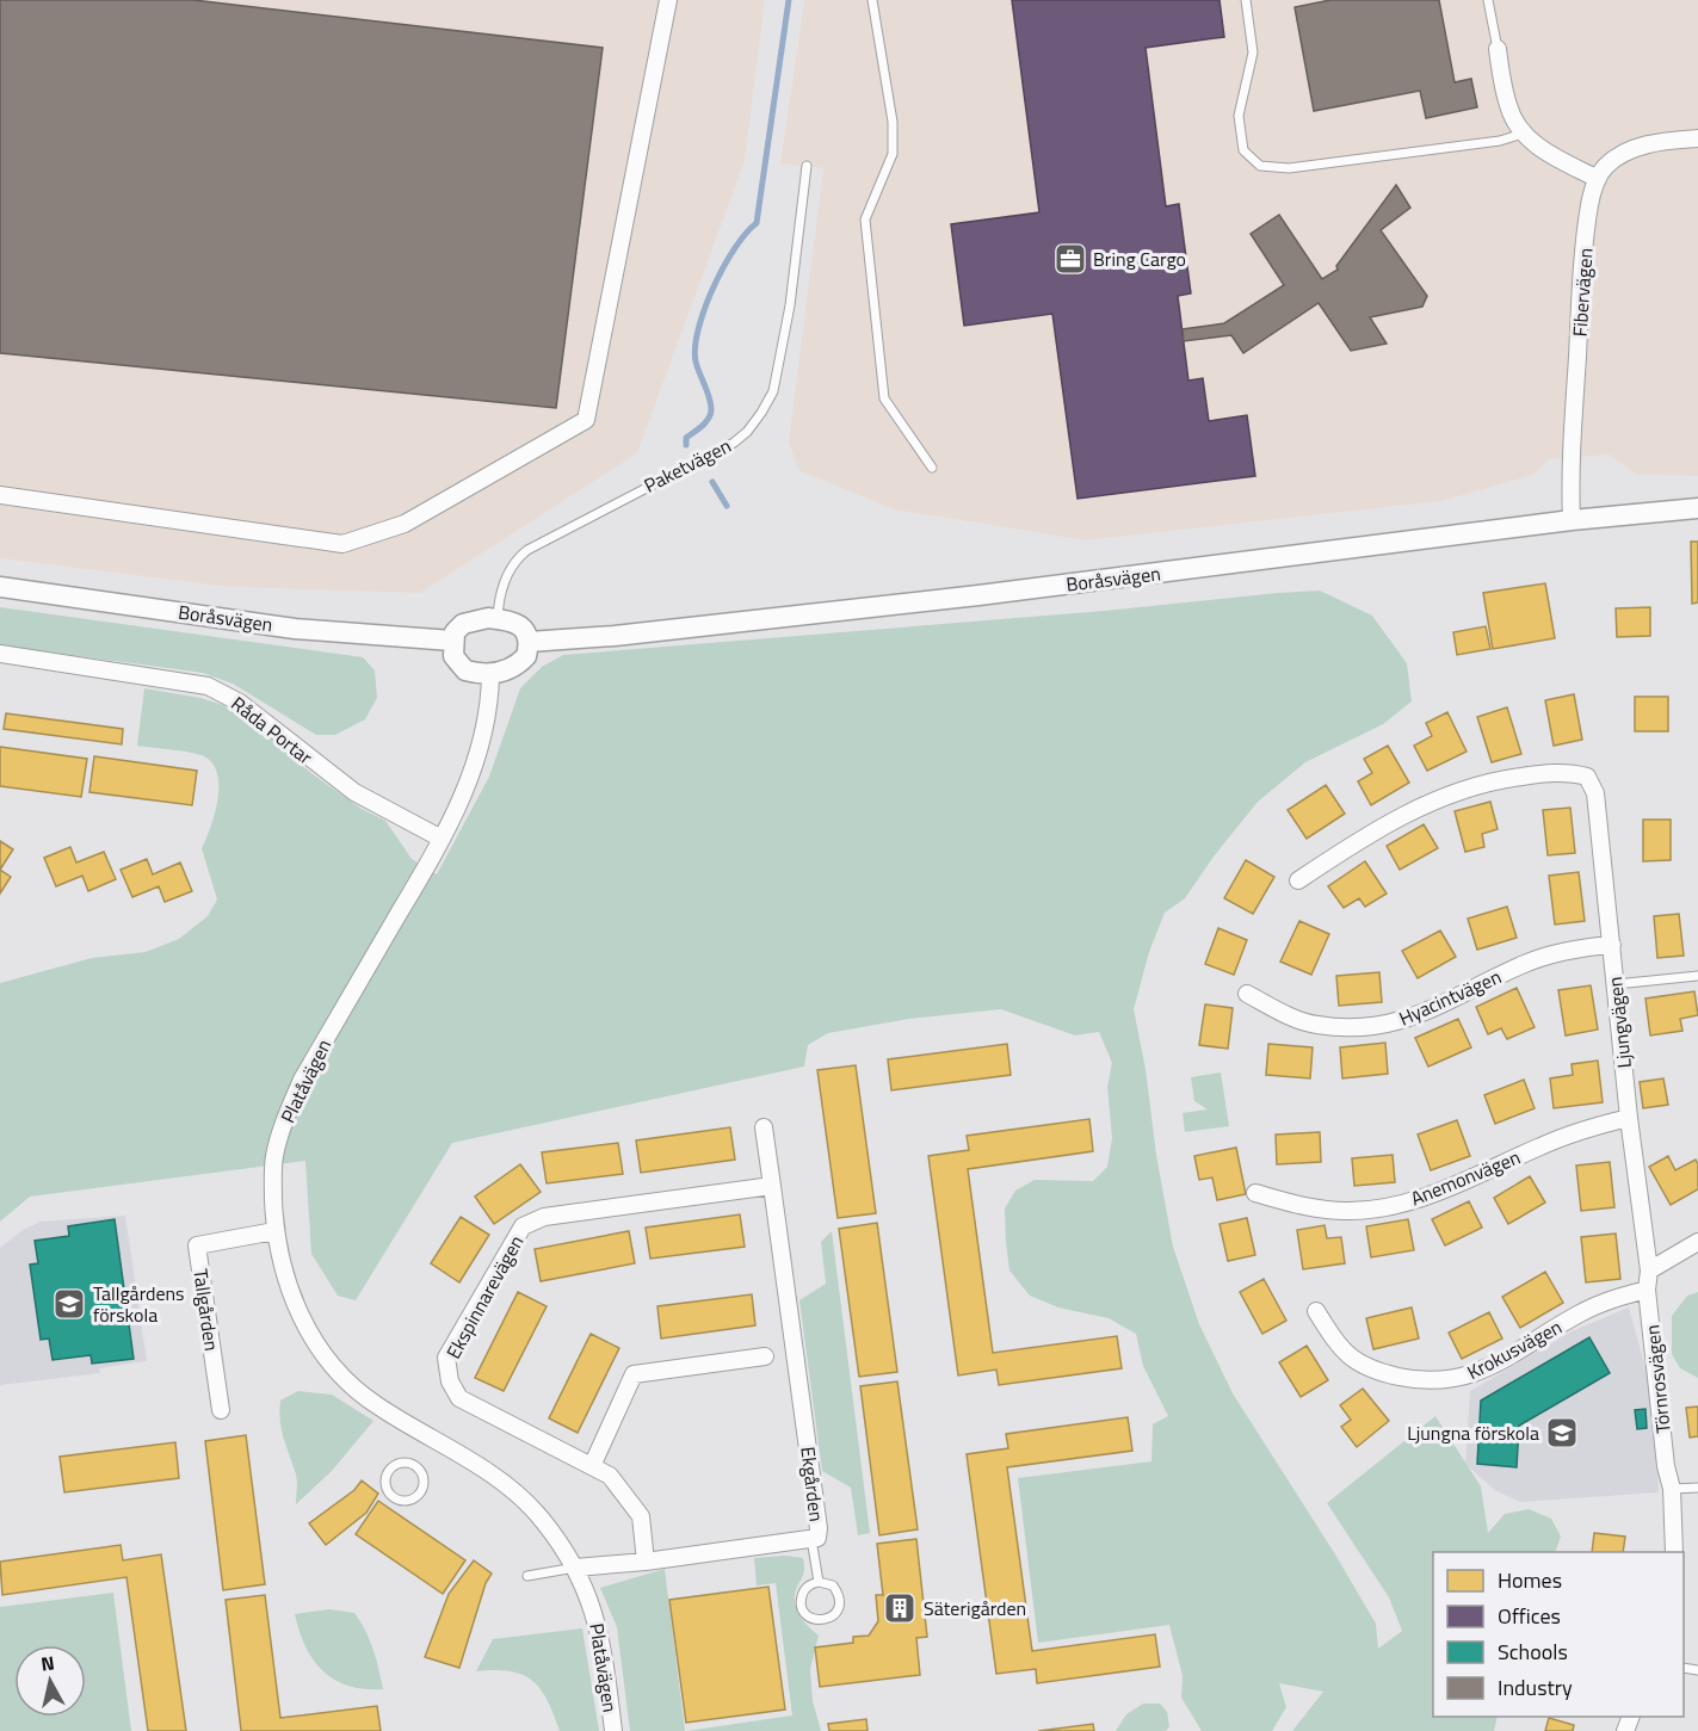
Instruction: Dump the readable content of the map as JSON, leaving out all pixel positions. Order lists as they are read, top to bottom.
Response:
{
  "streets": {
    "street": [
      "Fibervägen",
      "Boråsvägen",
      "Råda Portar",
      "Hyacintvägen",
      "Ljungvägen",
      "Platåvägen",
      "Anemonvägen",
      "Ekspinnarevägen",
      "Tallgården",
      "Krokusvägen",
      "Törnrosvägen",
      "Ekgården"
    ],
    "lane": ["Paketvägen"]
  },
  "crossings": [
    ["Fibervägen", "Boråsvägen"],
    ["Paketvägen", "Boråsvägen"],
    ["Paketvägen", "Platåvägen"],
    ["Boråsvägen", "Platåvägen"],
    ["Råda Portar", "Platåvägen"],
    ["Hyacintvägen", "Ljungvägen"],
    ["Ljungvägen", "Anemonvägen"],
    ["Ljungvägen", "Törnrosvägen"],
    ["Platåvägen", "Tallgården"],
    ["Platåvägen", "Ekgården"],
    ["Ekspinnarevägen", "Ekgården"],
    ["Krokusvägen", "Törnrosvägen"]
  ],
  "places": {
    "office": ["Bring Cargo"],
    "school or university": ["Tallgårdens förskola", "Ljungna förskola"],
    "building": ["Säterigården"]
  },
  "legend": [
    "Homes",
    "Offices",
    "Schools",
    "Industry"
  ],
  "north": "top"
}
